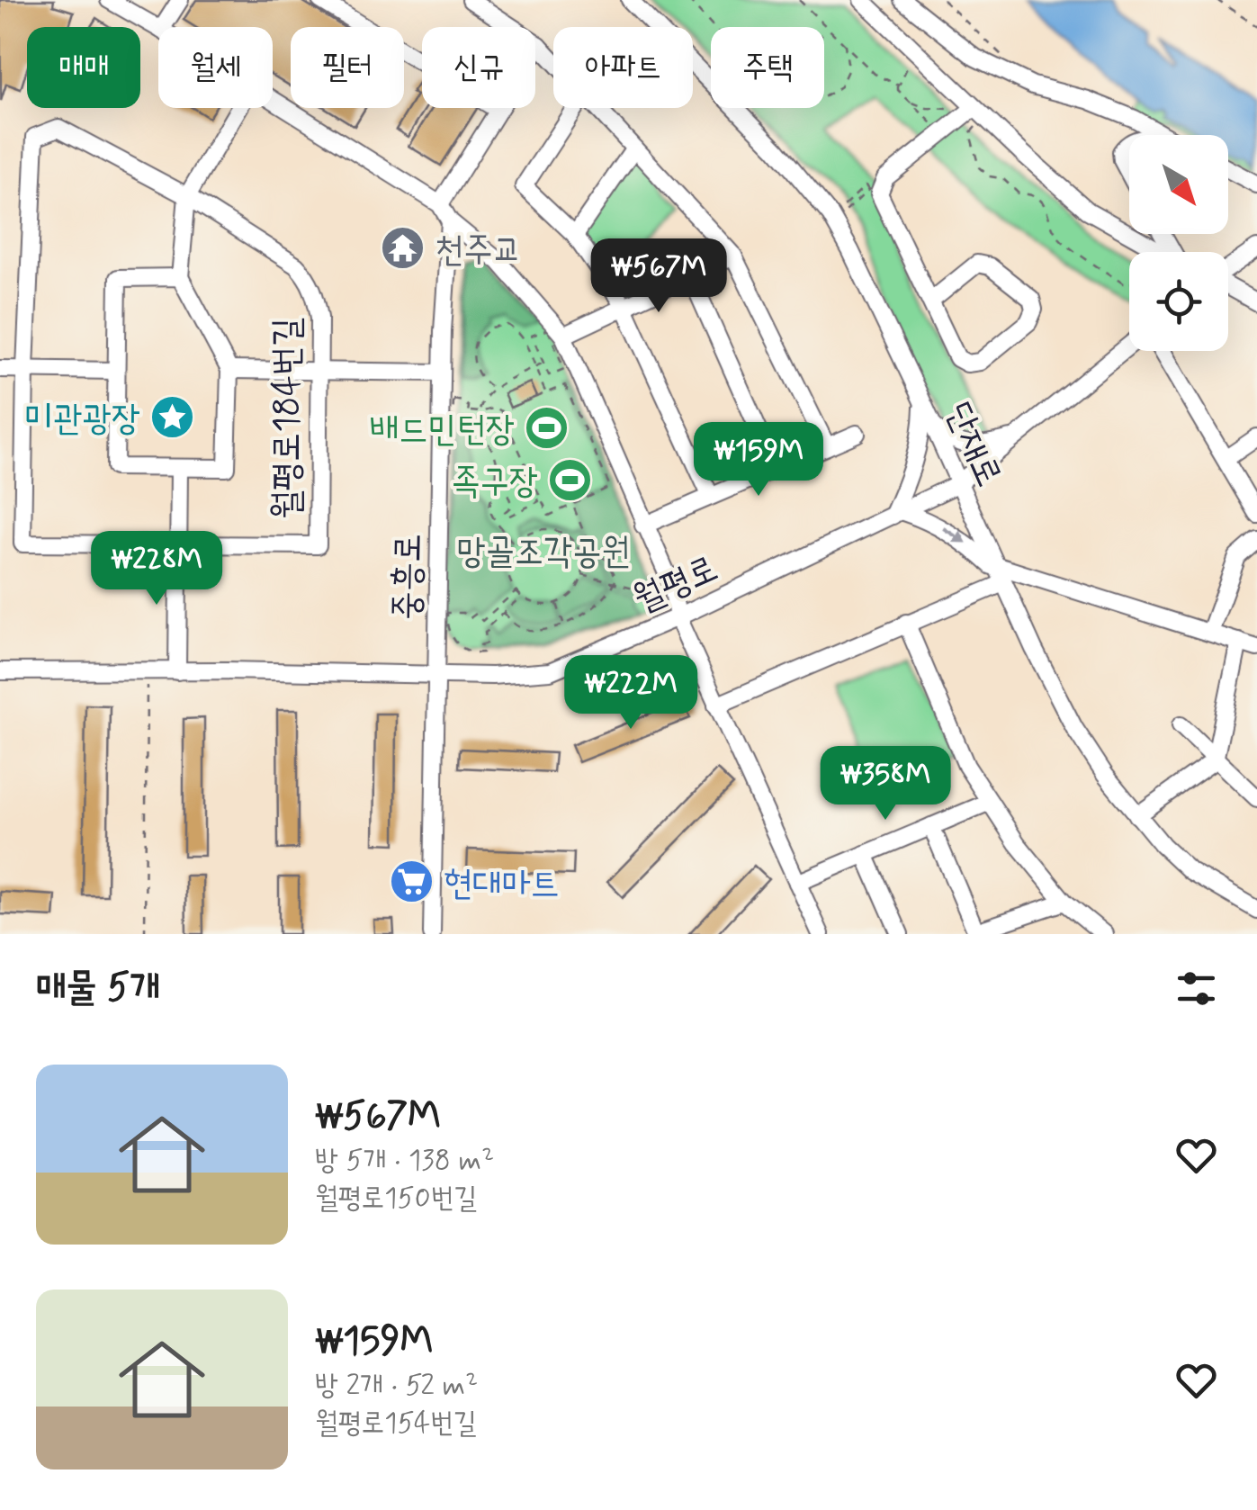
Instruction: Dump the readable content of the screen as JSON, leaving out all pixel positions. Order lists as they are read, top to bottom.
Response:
{
  "streets": {
    "street": [
      "월평로184번길",
      "단재로",
      "중흥로",
      "월평로"
    ]
  },
  "crossings": [
    ["단재로", "월평로"],
    ["중흥로", "월평로"]
  ],
  "parks": ["망골조각공원"],
  "places": {
    "temple": ["천주교"],
    "place": ["미관광장"],
    "sports": ["배드민턴장", "족구장"],
    "supermarket": ["현대마트"]
  },
  "north": "bottom right",
  "page": {
    "chip": [
      "매매",
      "월세",
      "필터",
      "신규",
      "아파트",
      "주택"
    ],
    "price": [
      "₩567M",
      "₩159M",
      "₩228M",
      "₩222M",
      "₩358M"
    ],
    "heading": "매물 5개",
    "list": [
      {
        "name": "₩567M",
        "note": "방 5개 · 138 m² · 월평로150번길"
      },
      {
        "name": "₩159M",
        "note": "방 2개 · 52 m² · 월평로154번길"
      }
    ]
  }
}
